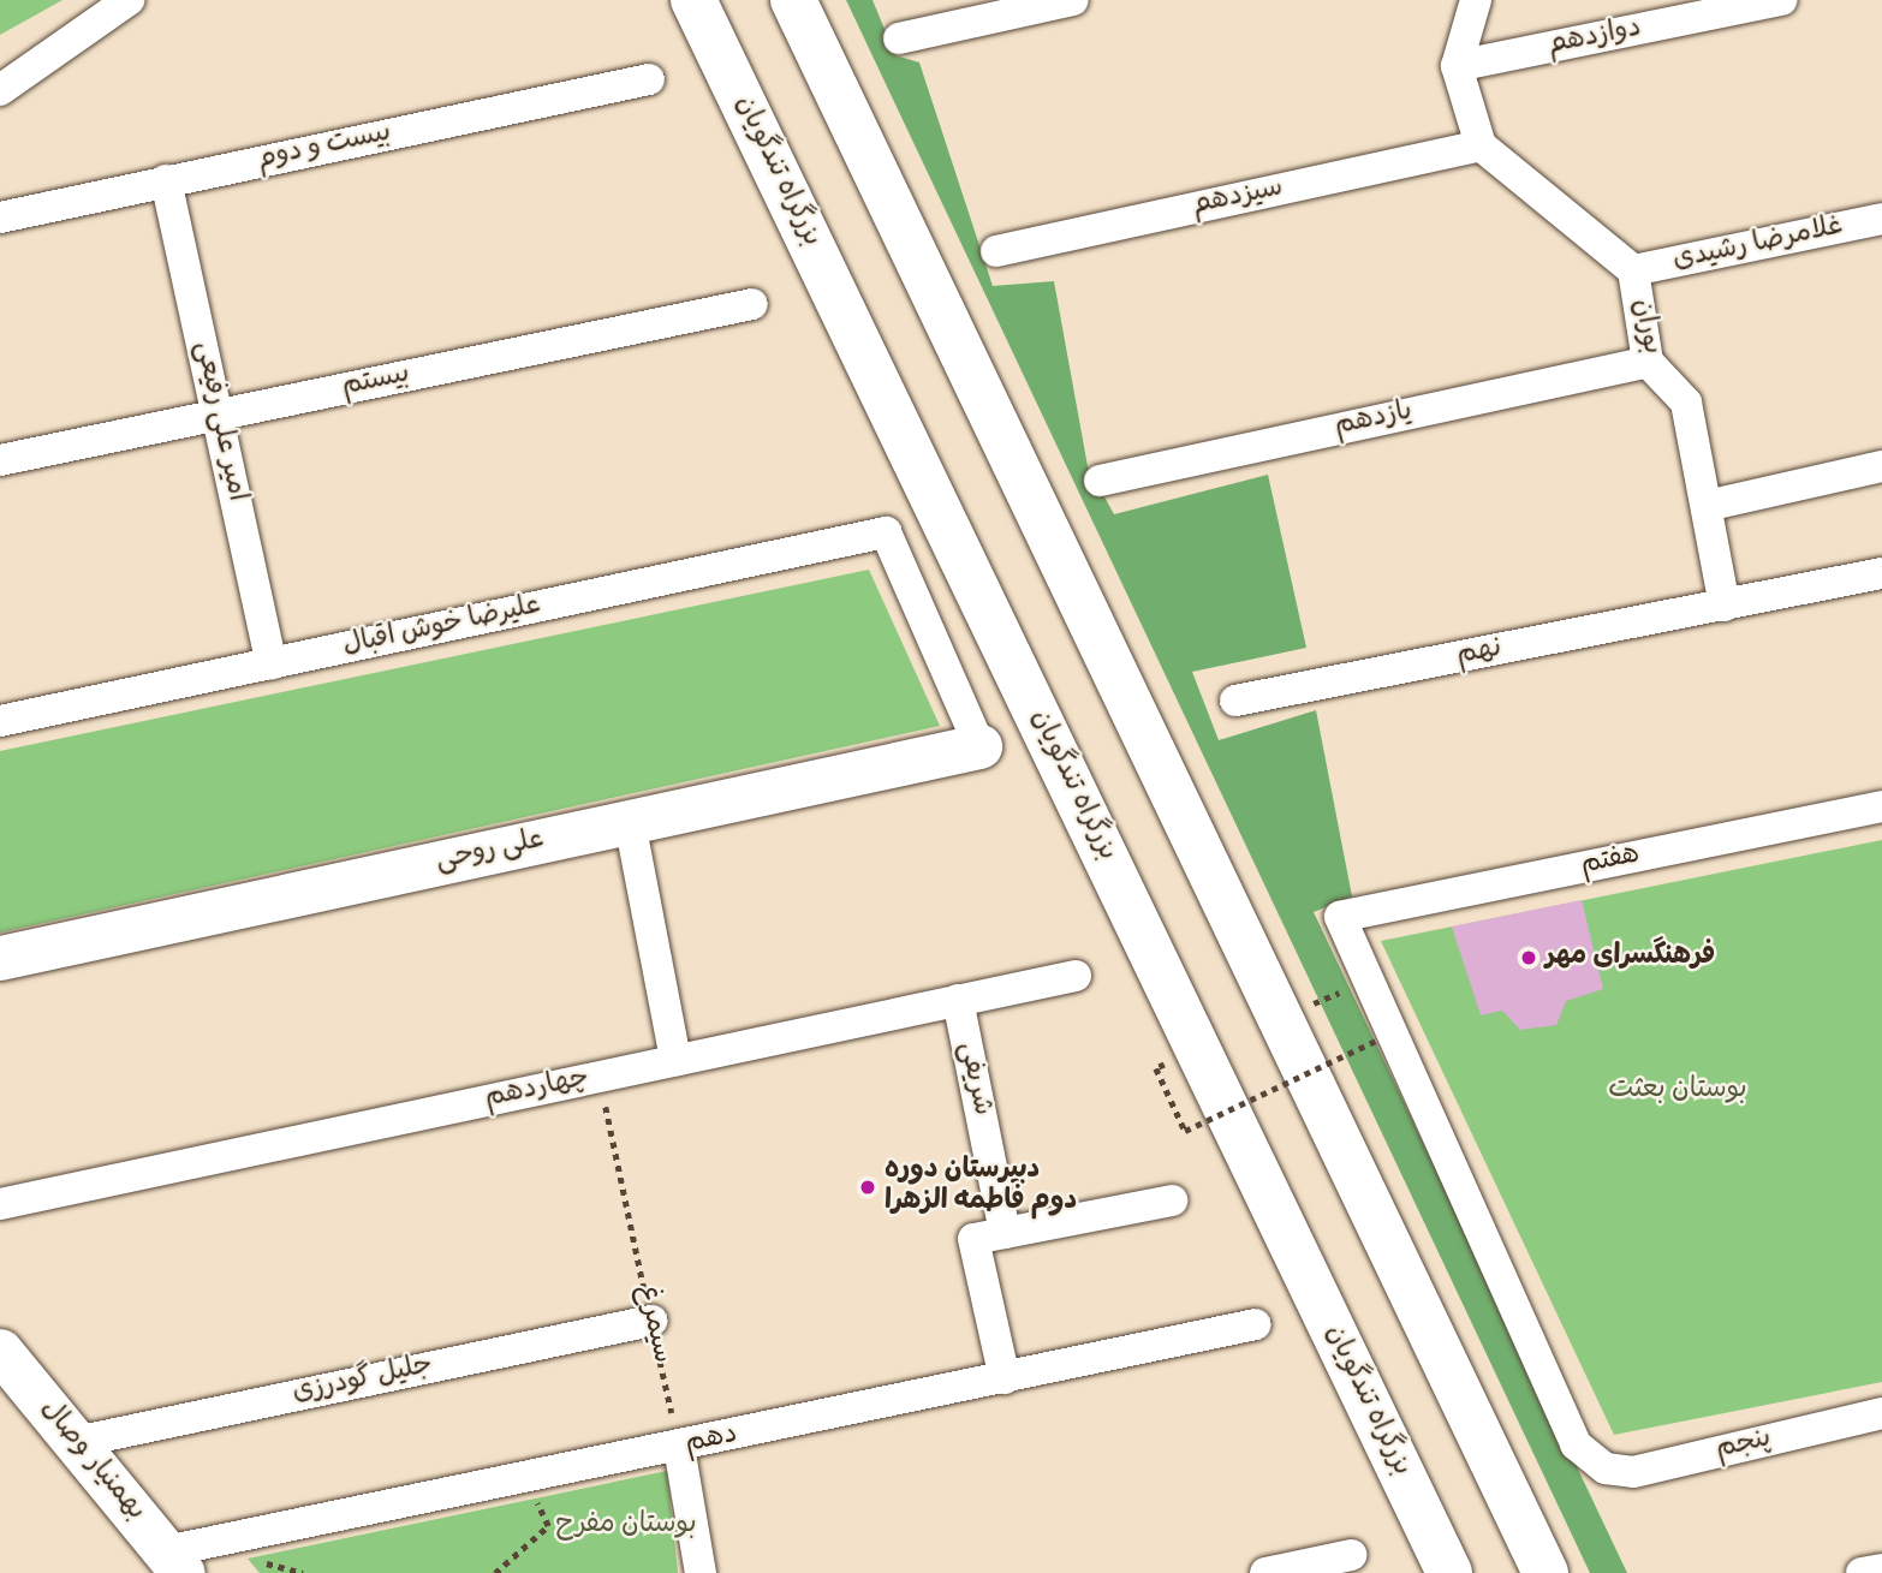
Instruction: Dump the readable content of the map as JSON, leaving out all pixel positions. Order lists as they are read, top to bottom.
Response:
{
  "streets": {
    "highway": ["بزرگراه تندگویان"],
    "street": [
      "دوازدهم",
      "بیست و دوم",
      "سیزدهم",
      "غلامرضا رشیدی",
      "بوران",
      "بیستم",
      "یازدهم",
      "امیر علی رفیعی",
      "علیرضا خوش اقبال",
      "نهم",
      "علی روحی",
      "هفتم",
      "شریفی",
      "چهاردهم",
      "جلیل گودرزی",
      "دهم",
      "پنجم",
      "بهمنیار وصال"
    ],
    "path": ["سیمرغ"]
  },
  "crossings": [
    ["بیست و دوم", "امیر علی رفیعی"],
    ["سیزدهم", "بوران"],
    ["غلامرضا رشیدی", "بوران"],
    ["بوران", "یازدهم"],
    ["بوران", "نهم"],
    ["بیستم", "امیر علی رفیعی"],
    ["امیر علی رفیعی", "علیرضا خوش اقبال"],
    ["علیرضا خوش اقبال", "علی روحی"],
    ["هفتم", "پنجم"],
    ["شریفی", "چهاردهم"],
    ["چهاردهم", "سیمرغ"],
    ["سیمرغ", "جلیل گودرزی"],
    ["سیمرغ", "دهم"],
    ["جلیل گودرزی", "بهمنیار وصال"],
    ["دهم", "بهمنیار وصال"]
  ],
  "parks": ["بوستان بعثت", "بوستان مفرح"],
  "places": ["فرهنگسرای مهر", "دبیرستان دوره دوم فاطمه الزهرا"]
}
